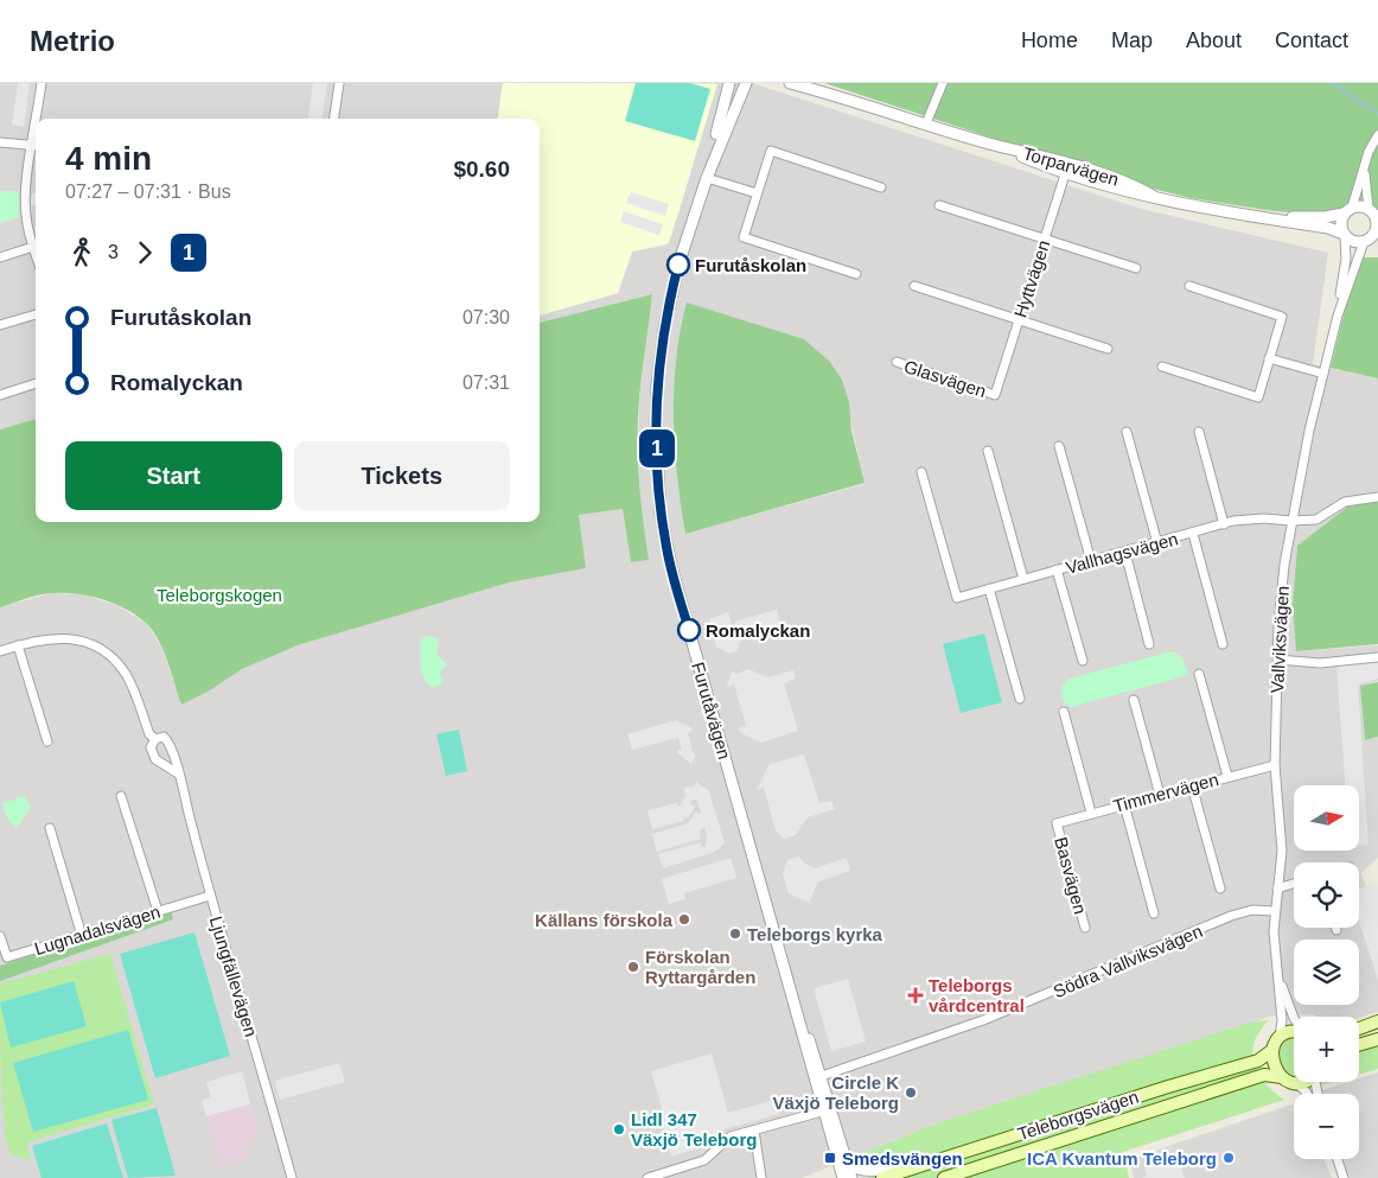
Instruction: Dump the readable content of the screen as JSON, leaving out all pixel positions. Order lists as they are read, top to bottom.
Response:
{
  "streets": {
    "main road": ["Teleborgsvägen"],
    "street": [
      "Torparvägen",
      "Hyttvägen",
      "Glasvägen",
      "Vallhagsvägen",
      "Vallviksvägen",
      "Furutåvägen",
      "Timmervägen",
      "Basvägen",
      "Lugnadalsvägen",
      "Södra Vallviksvägen",
      "Ljungfällevägen"
    ]
  },
  "crossings": [
    ["Torparvägen", "Hyttvägen"],
    ["Torparvägen", "Vallviksvägen"],
    ["Hyttvägen", "Glasvägen"],
    ["Vallhagsvägen", "Vallviksvägen"],
    ["Vallviksvägen", "Timmervägen"],
    ["Vallviksvägen", "Södra Vallviksvägen"],
    ["Furutåvägen", "Södra Vallviksvägen"],
    ["Timmervägen", "Basvägen"],
    ["Lugnadalsvägen", "Ljungfällevägen"]
  ],
  "parks": ["Teleborgskogen"],
  "places": {
    "other": [
      "Furutåskolan",
      "Romalyckan",
      "Källans förskola",
      "Teleborgs kyrka",
      "Förskolan Ryttargården",
      "Circle K Växjö Teleborg",
      "Lidl 347 Växjö Teleborg",
      "ICA Kvantum Teleborg"
    ],
    "health": ["Teleborgs vårdcentral"],
    "transit": ["Smedsvängen"]
  },
  "lines": ["bus line 1"],
  "north": "right",
  "page": {
    "header": "Metrio",
    "nav": [
      "Home",
      "Map",
      "About",
      "Contact"
    ],
    "on_map": "1",
    "heading": ["4 min", "07:27 – 07:31 · Bus", "$0.60"],
    "legs": ["3", "1"],
    "list": [
      {
        "name": "Furutåskolan",
        "value": "07:30"
      },
      {
        "name": "Romalyckan",
        "value": "07:31"
      }
    ],
    "buttons": ["Start", "Tickets"],
    "map_buttons": ["+", "−"]
  }
}
